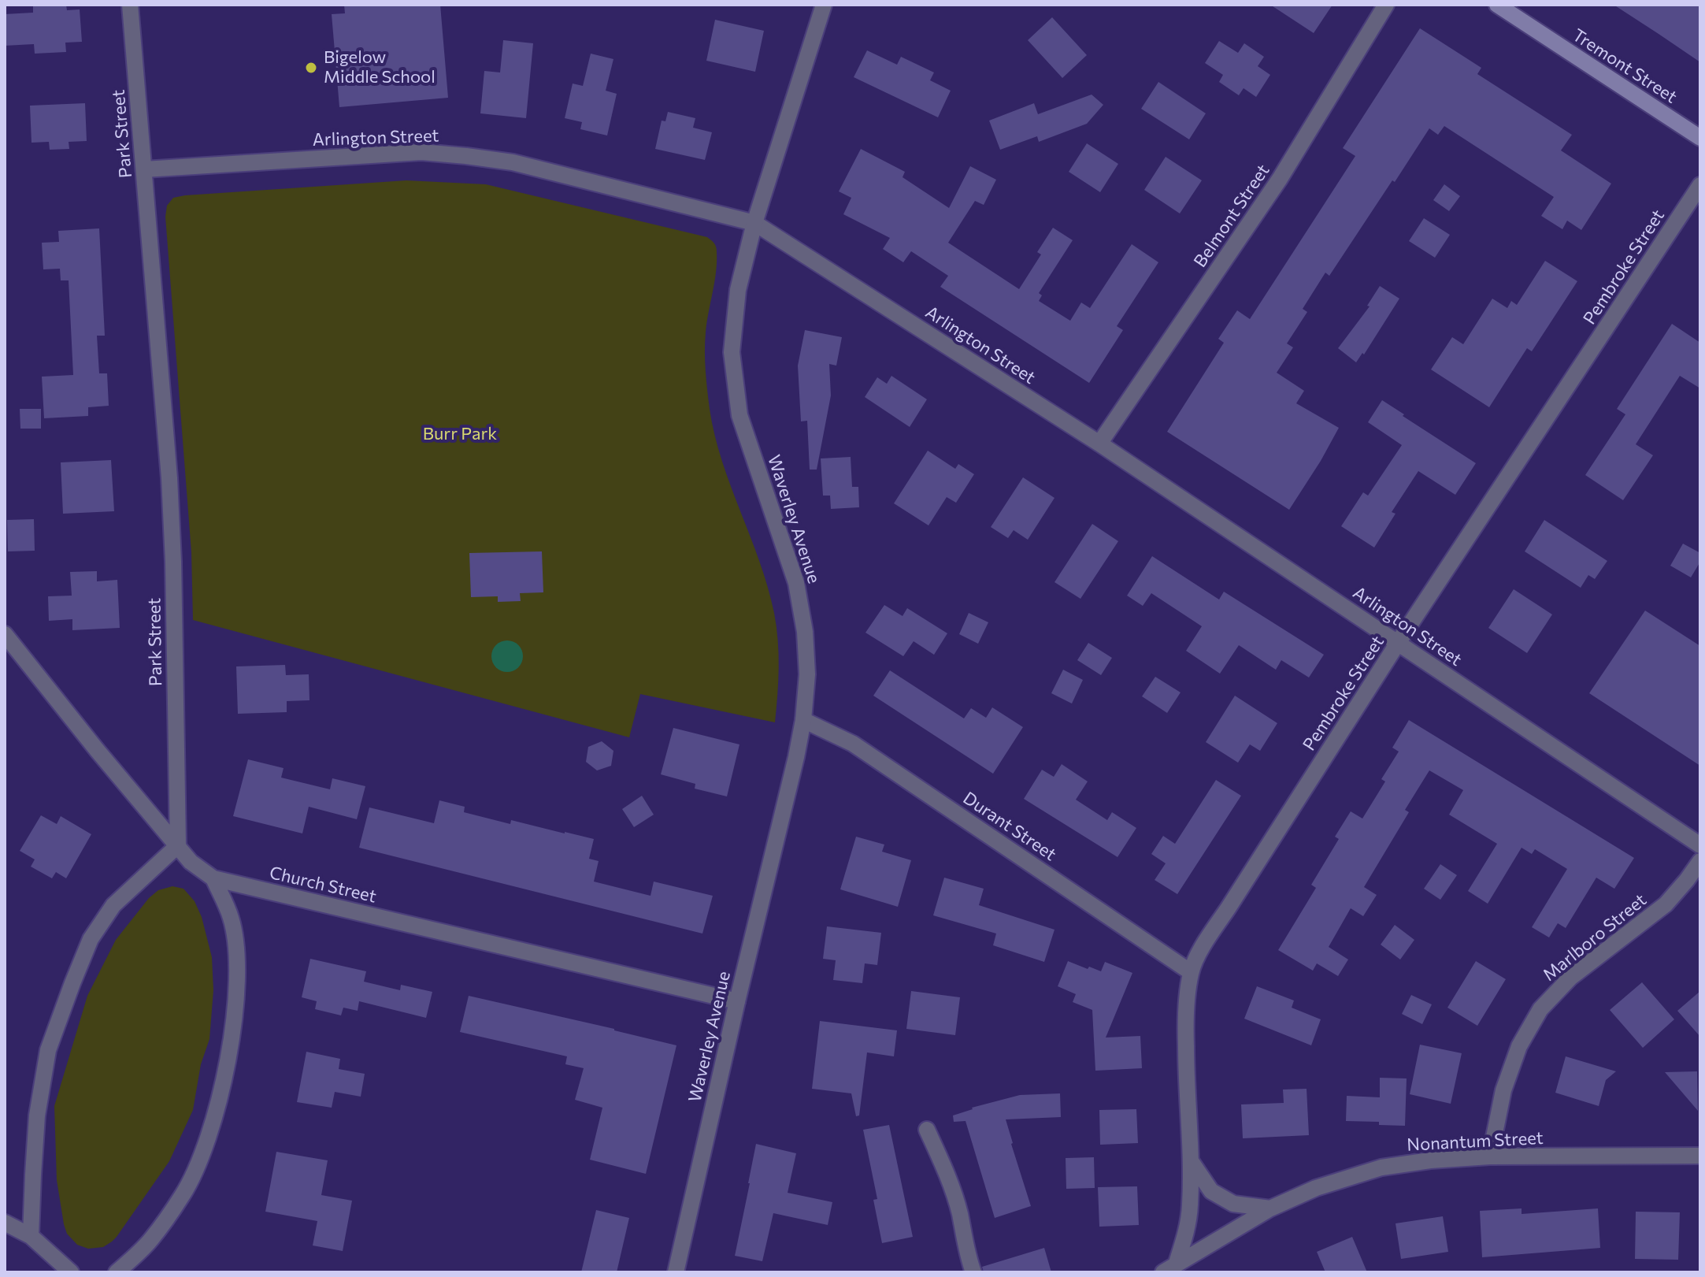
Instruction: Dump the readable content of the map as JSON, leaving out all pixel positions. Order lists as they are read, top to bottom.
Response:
{
  "streets": {
    "main road": ["Tremont Street"],
    "street": [
      "Park Street",
      "Arlington Street",
      "Belmont Street",
      "Pembroke Street",
      "Waverley Avenue",
      "Durant Street",
      "Church Street",
      "Marlboro Street",
      "Nonantum Street"
    ]
  },
  "crossings": [
    ["Park Street", "Arlington Street"],
    ["Park Street", "Church Street"],
    ["Arlington Street", "Belmont Street"],
    ["Arlington Street", "Pembroke Street"],
    ["Arlington Street", "Waverley Avenue"],
    ["Pembroke Street", "Durant Street"],
    ["Pembroke Street", "Nonantum Street"],
    ["Waverley Avenue", "Durant Street"],
    ["Waverley Avenue", "Church Street"],
    ["Marlboro Street", "Nonantum Street"]
  ],
  "parks": ["Burr Park"],
  "places": ["Bigelow Middle School"]
}
